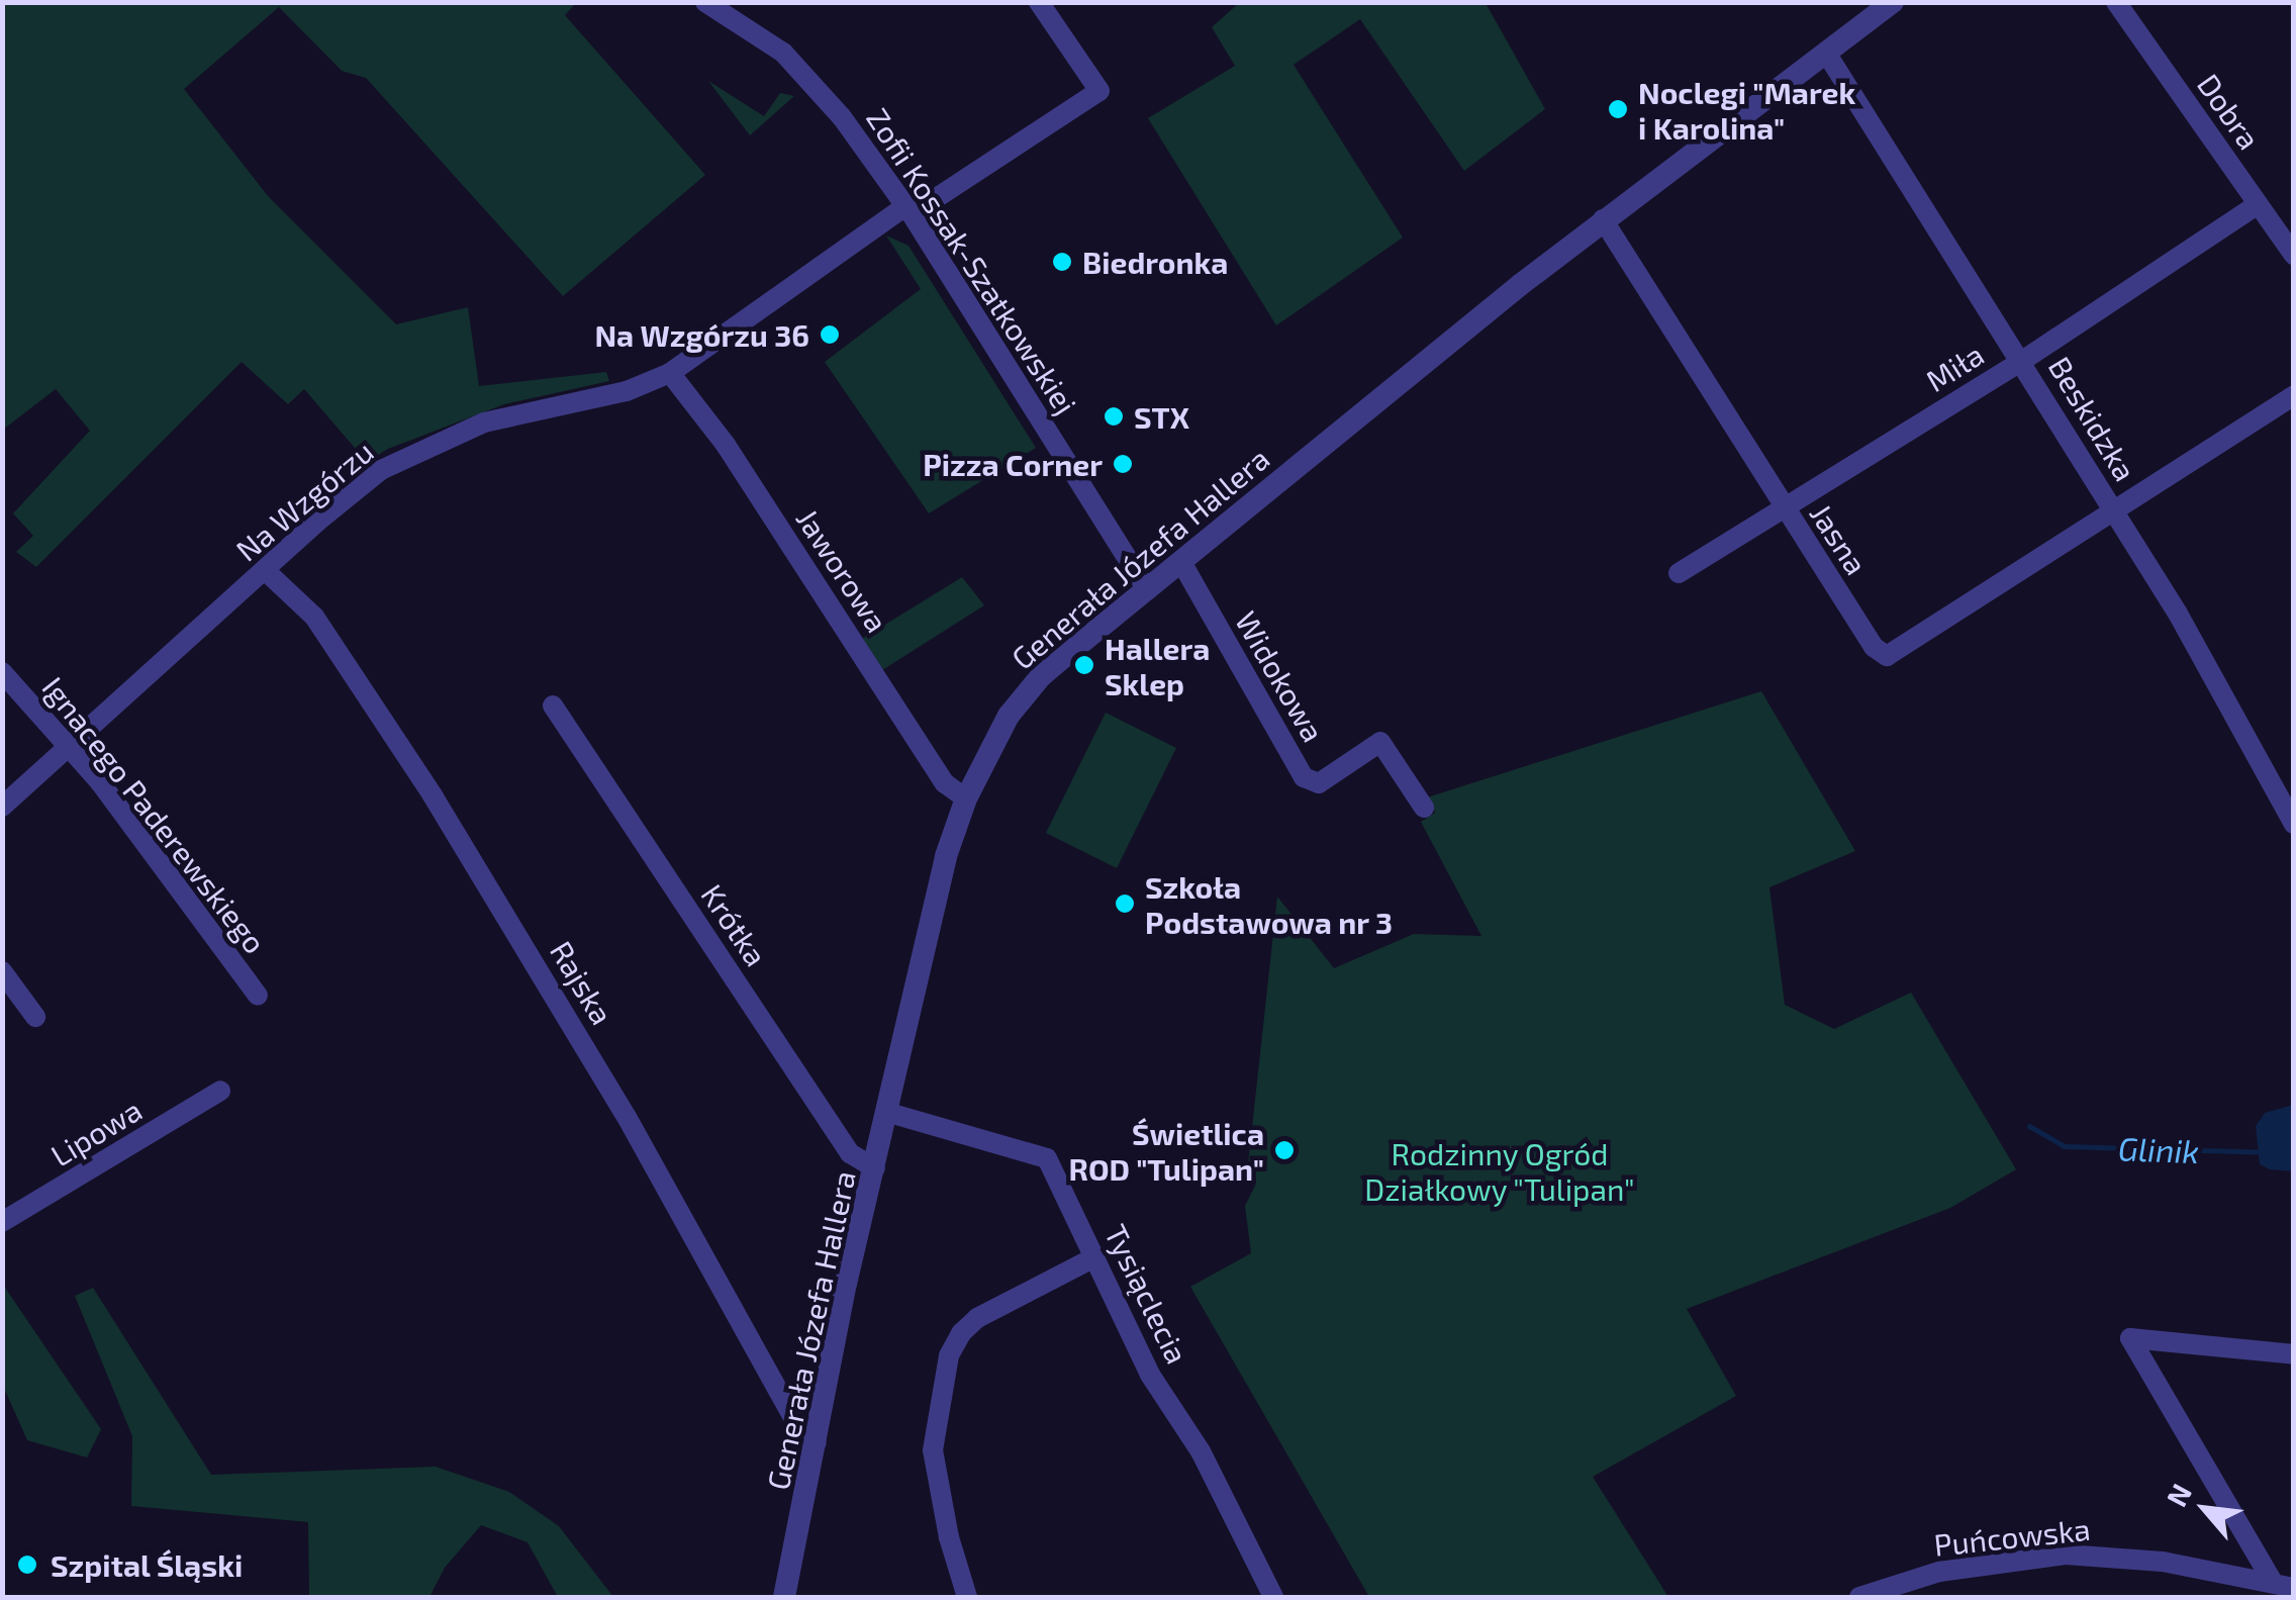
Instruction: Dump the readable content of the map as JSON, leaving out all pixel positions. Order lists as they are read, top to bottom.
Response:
{
  "streets": {
    "street": [
      "Dobra",
      "Zofii Kossak-Szatkowskiej",
      "Miła",
      "Beskidzka",
      "Na Wzgórzu",
      "Jasna",
      "Generała Józefa Hallera",
      "Jaworowa",
      "Widokowa",
      "Ignacego Paderewskiego",
      "Krótka",
      "Rajska",
      "Lipowa",
      "Tysiąclecia",
      "Puńcowska"
    ]
  },
  "crossings": [
    ["Dobra", "Miła"],
    ["Zofii Kossak-Szatkowskiej", "Na Wzgórzu"],
    ["Zofii Kossak-Szatkowskiej", "Generała Józefa Hallera"],
    ["Miła", "Beskidzka"],
    ["Miła", "Jasna"],
    ["Beskidzka", "Jasna"],
    ["Beskidzka", "Generała Józefa Hallera"],
    ["Na Wzgórzu", "Jaworowa"],
    ["Na Wzgórzu", "Ignacego Paderewskiego"],
    ["Na Wzgórzu", "Rajska"],
    ["Jasna", "Generała Józefa Hallera"],
    ["Generała Józefa Hallera", "Jaworowa"],
    ["Generała Józefa Hallera", "Widokowa"],
    ["Generała Józefa Hallera", "Krótka"],
    ["Generała Józefa Hallera", "Rajska"],
    ["Generała Józefa Hallera", "Tysiąclecia"]
  ],
  "water": ["Glinik"],
  "parks": ["Rodzinny Ogród Działkowy \"Tulipan\""],
  "places": [
    "Noclegi \"Marek i Karolina\"",
    "Biedronka",
    "Na Wzgórzu 36",
    "STX",
    "Pizza Corner",
    "Hallera Sklep",
    "Szkoła Podstawowa nr 3",
    "Świetlica ROD \"Tulipan\"",
    "Szpital Śląski"
  ],
  "north": "top left"
}
